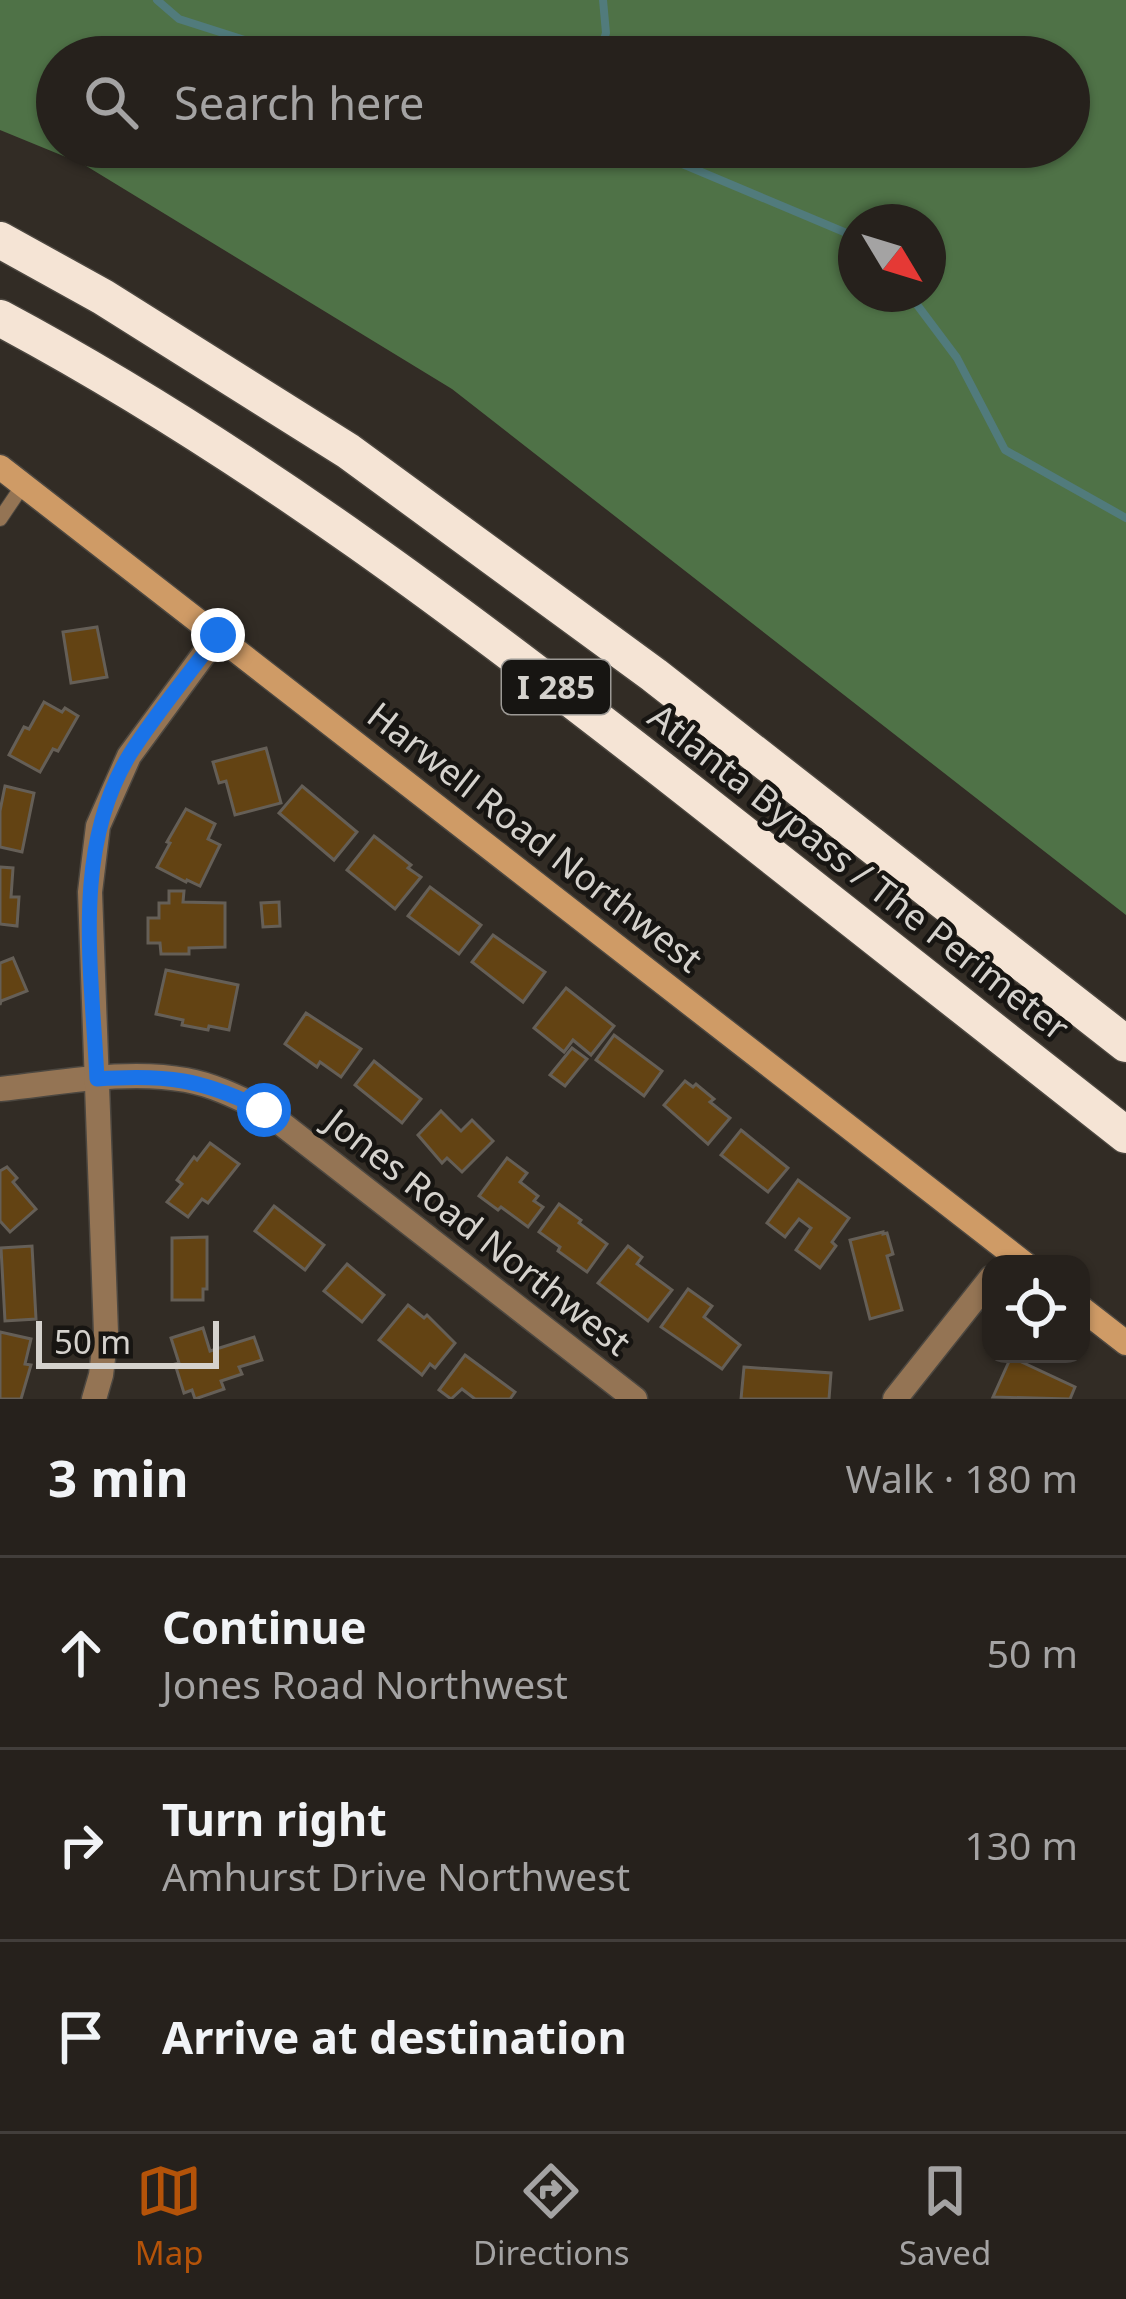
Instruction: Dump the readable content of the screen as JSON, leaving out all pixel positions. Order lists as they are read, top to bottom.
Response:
{
  "streets": {
    "highway": ["I 285", "Atlanta Bypass / The Perimeter"],
    "street": ["Harwell Road Northwest", "Jones Road Northwest"]
  },
  "scale_bar": "50 m",
  "north": "bottom right",
  "page": {
    "search": "Search here",
    "scale": "50 m",
    "heading": ["3 min", "Walk · 180 m"],
    "list": [
      ["Continue", "Jones Road Northwest", "50 m"],
      ["Turn right", "Amhurst Drive Northwest", "130 m"],
      "Arrive at destination"
    ],
    "nav": ["Map", "Directions", "Saved"]
  }
}
